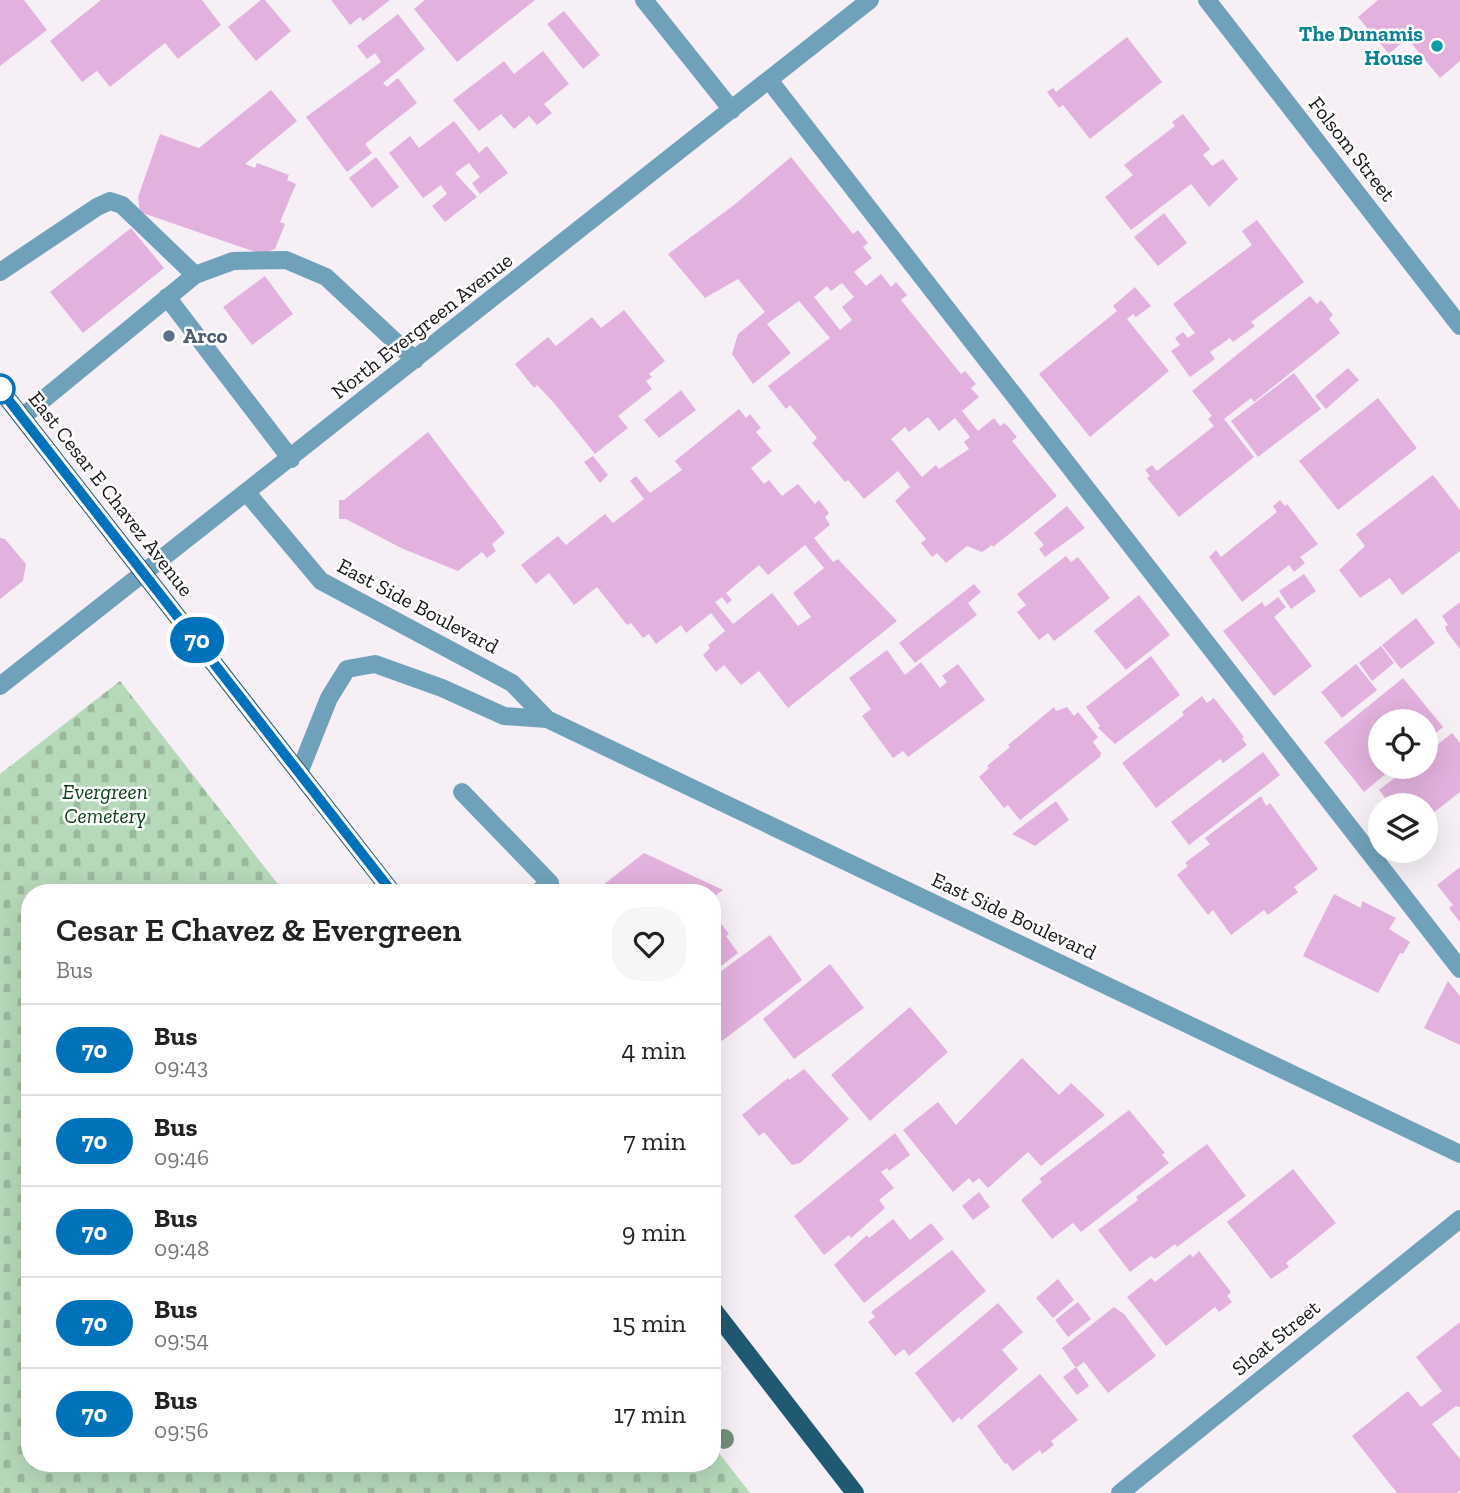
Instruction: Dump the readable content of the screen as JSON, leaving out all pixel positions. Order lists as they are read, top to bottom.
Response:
{
  "streets": {
    "main road": ["East Cesar E Chavez Avenue"],
    "street": [
      "Folsom Street",
      "North Evergreen Avenue",
      "East Side Boulevard",
      "Sloat Street"
    ]
  },
  "crossings": [
    ["North Evergreen Avenue", "East Cesar E Chavez Avenue"],
    ["North Evergreen Avenue", "East Side Boulevard"],
    ["East Cesar E Chavez Avenue", "East Side Boulevard"]
  ],
  "parks": ["Evergreen Cemetery"],
  "places": ["The Dunamis House", "Arco"],
  "lines": ["bus line 70"],
  "page": {
    "on_map": "70",
    "heading": ["Cesar E Chavez & Evergreen", "Bus"],
    "list": [
      {
        "mark": "70",
        "name": "Bus",
        "note": "09:43",
        "value": "4 min"
      },
      {
        "mark": "70",
        "name": "Bus",
        "note": "09:46",
        "value": "7 min"
      },
      {
        "mark": "70",
        "name": "Bus",
        "note": "09:48",
        "value": "9 min"
      },
      {
        "mark": "70",
        "name": "Bus",
        "note": "09:54",
        "value": "15 min"
      },
      {
        "mark": "70",
        "name": "Bus",
        "note": "09:56",
        "value": "17 min"
      }
    ]
  }
}
